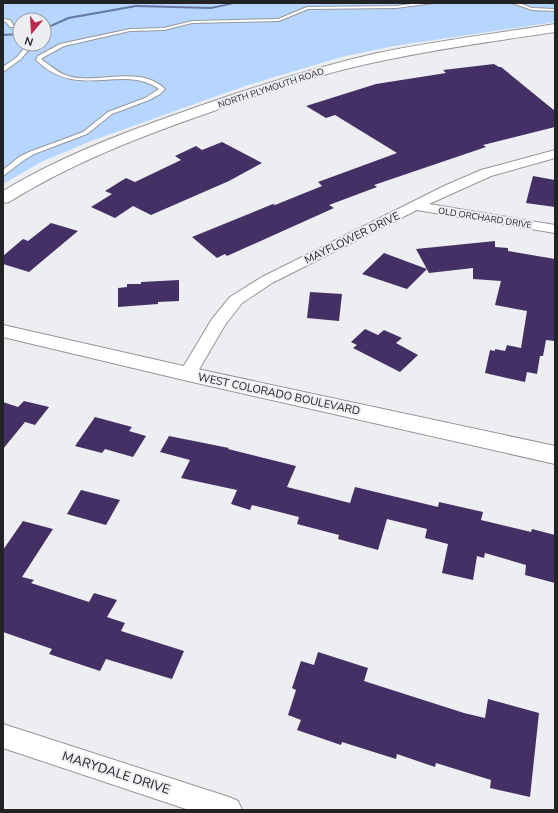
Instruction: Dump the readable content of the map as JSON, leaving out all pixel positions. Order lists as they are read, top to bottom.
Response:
{
  "streets": {
    "street": [
      "NORTH PLYMOUTH ROAD",
      "OLD ORCHARD DRIVE",
      "MAYFLOWER DRIVE",
      "WEST COLORADO BOULEVARD",
      "MARYDALE DRIVE"
    ]
  },
  "crossings": [
    ["OLD ORCHARD DRIVE", "MAYFLOWER DRIVE"],
    ["MAYFLOWER DRIVE", "WEST COLORADO BOULEVARD"]
  ],
  "north": "bottom"
}
